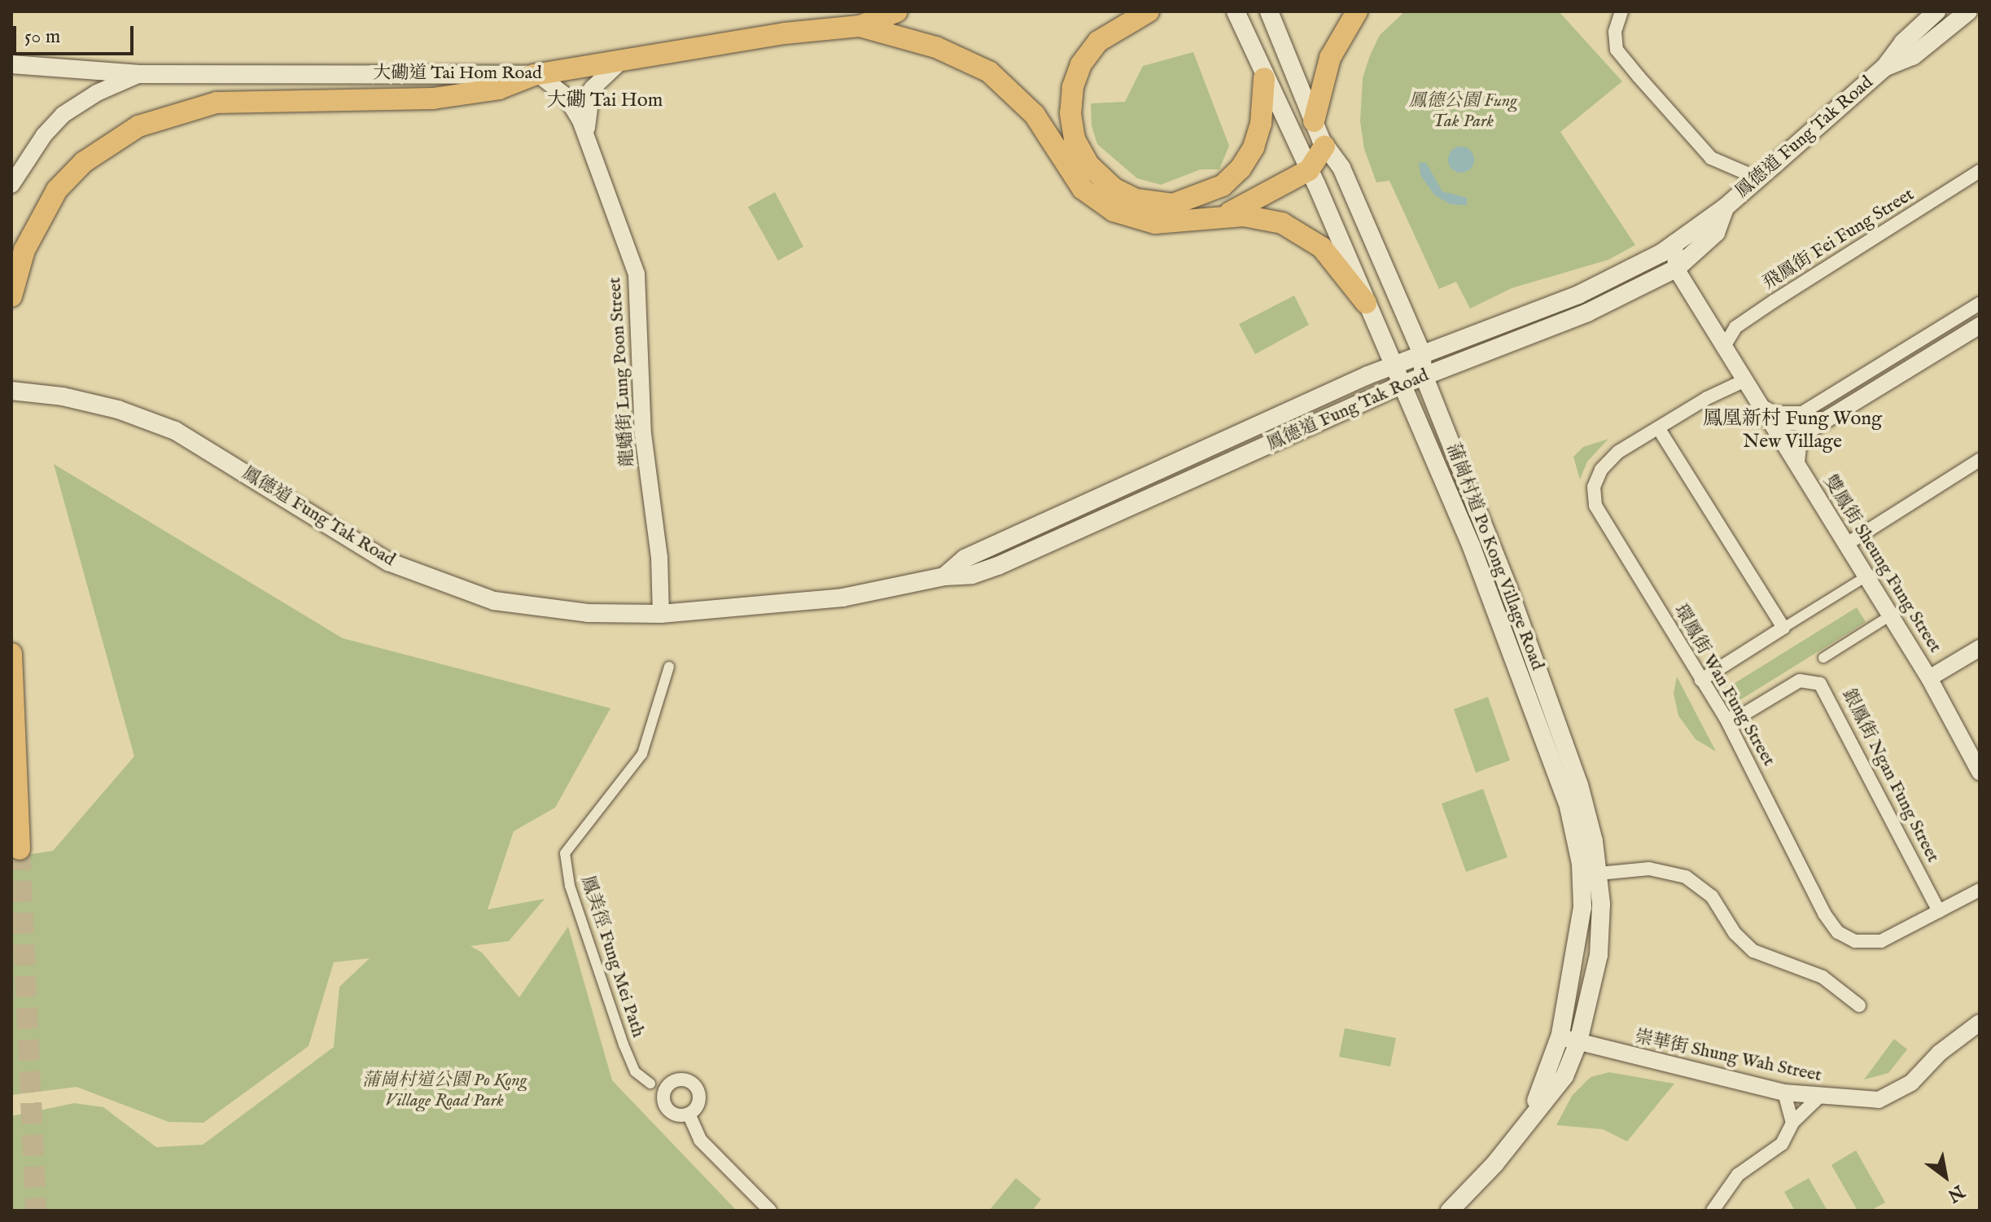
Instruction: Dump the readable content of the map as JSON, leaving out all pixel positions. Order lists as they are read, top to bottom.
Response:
{
  "streets": {
    "main road": ["大磡道 Tai Hom Road", "鳳德道 Fung Tak Road", "蒲崗村道 Po Kong Village Road"],
    "street": [
      "飛鳳街 Fei Fung Street",
      "龍蟠街 Lung Poon Street",
      "雙鳳街 Sheung Fung Street",
      "環鳳街 Wan Fung Street",
      "銀鳳街 Ngan Fung Street",
      "鳳美徑 Fung Mei Path",
      "崇華街 Shung Wah Street"
    ]
  },
  "crossings": [
    ["大磡道 Tai Hom Road", "龍蟠街 Lung Poon Street"],
    ["鳳德道 Fung Tak Road", "龍蟠街 Lung Poon Street"],
    ["鳳德道 Fung Tak Road", "蒲崗村道 Po Kong Village Road"],
    ["鳳德道 Fung Tak Road", "雙鳳街 Sheung Fung Street"],
    ["飛鳳街 Fei Fung Street", "雙鳳街 Sheung Fung Street"],
    ["蒲崗村道 Po Kong Village Road", "崇華街 Shung Wah Street"],
    ["雙鳳街 Sheung Fung Street", "環鳳街 Wan Fung Street"],
    ["環鳳街 Wan Fung Street", "銀鳳街 Ngan Fung Street"]
  ],
  "districts": ["大磡 Tai Hom", "鳳凰新村 Fung Wong New Village"],
  "parks": ["鳳德公園 Fung Tak Park", "蒲崗村道公園 Po Kong Village Road Park"],
  "scale_bar": "50 m",
  "north": "bottom right"
}
